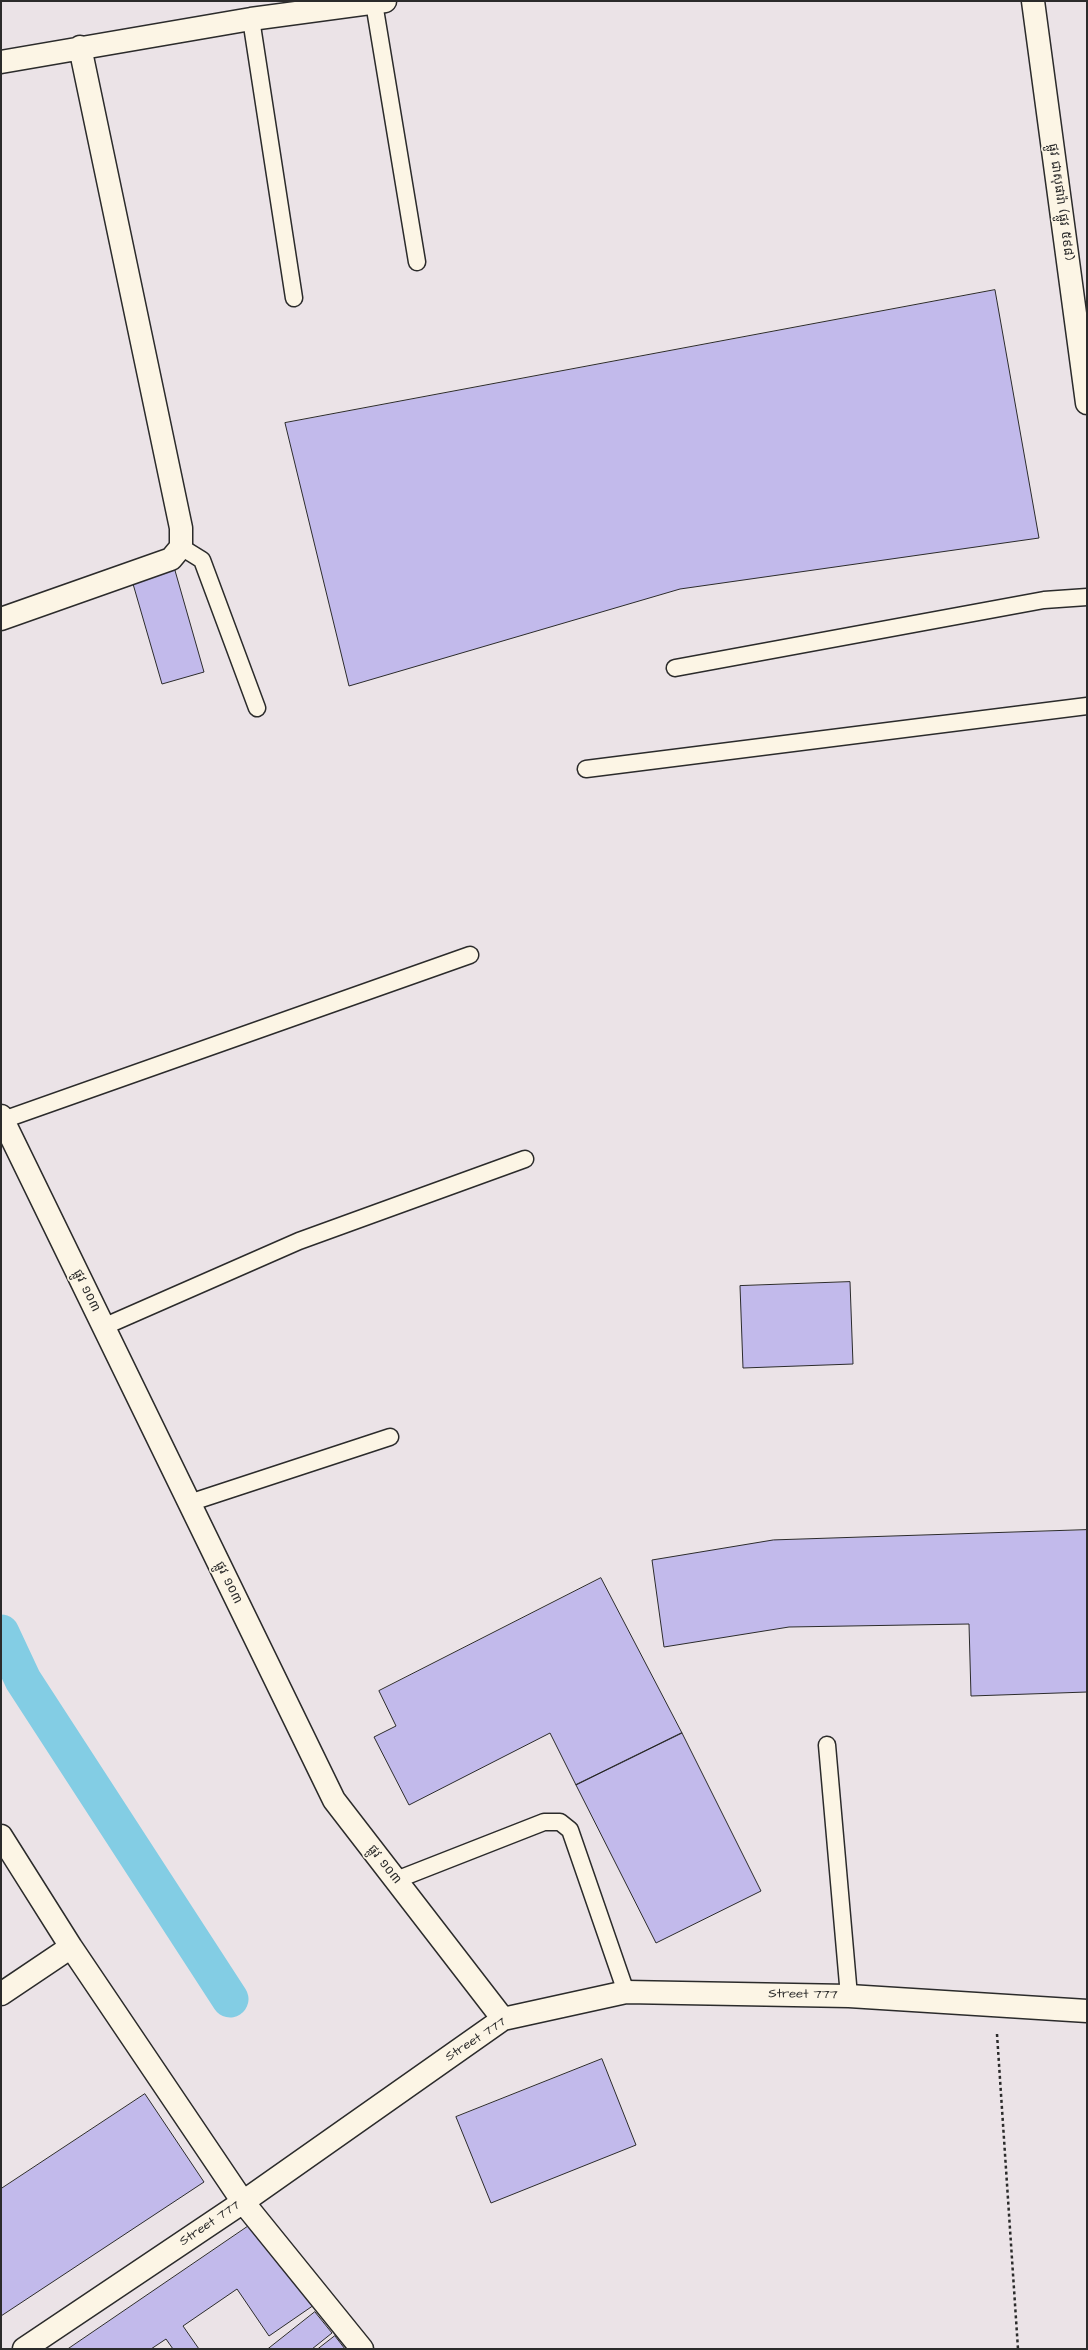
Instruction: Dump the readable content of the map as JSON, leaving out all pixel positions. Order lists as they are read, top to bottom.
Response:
{
  "streets": {
    "street": ["ផ្លូវ ជាសុផារ៉ា (ផ្លូវ ៥៩៨)", "ផ្លូវ ១០៣", "Street 777"]
  },
  "crossings": [
    ["ផ្លូវ ១០៣", "Street 777"]
  ]
}
